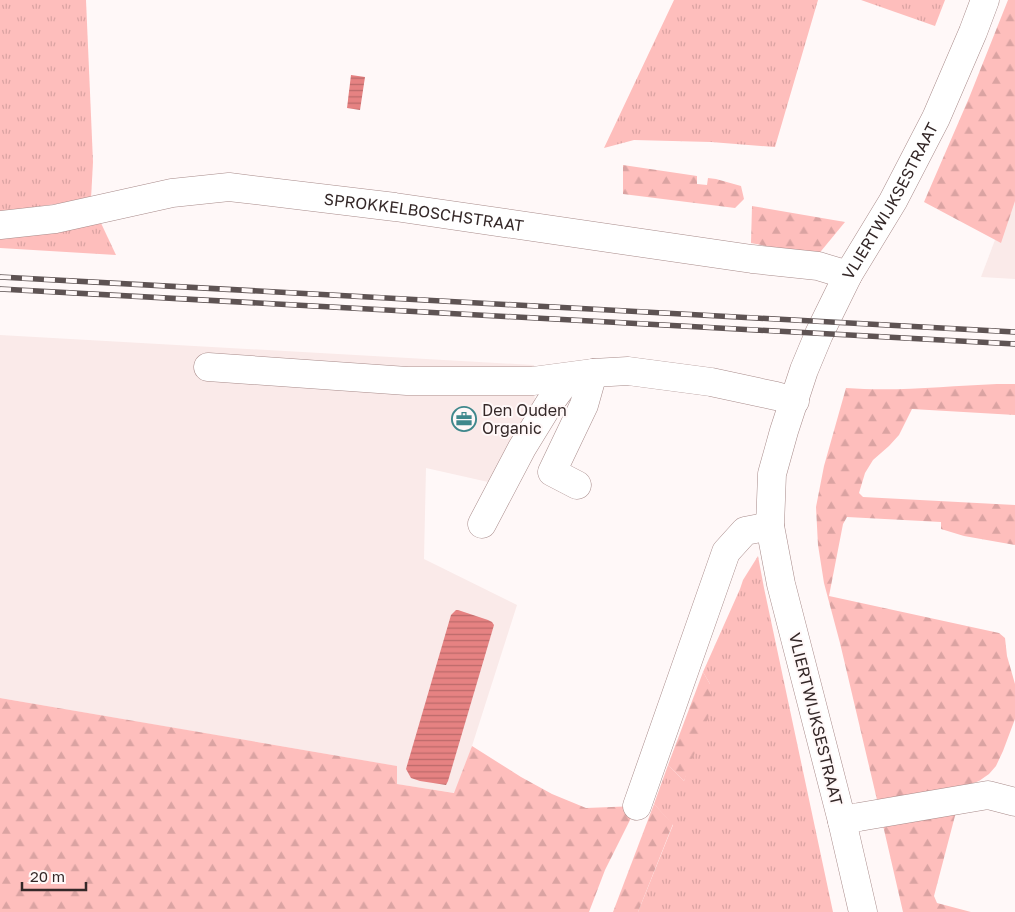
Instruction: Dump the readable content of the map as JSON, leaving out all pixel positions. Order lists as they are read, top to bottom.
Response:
{
  "streets": {
    "street": ["VLIERTWIJKSESTRAAT", "SPROKKELBOSCHSTRAAT"]
  },
  "crossings": [
    ["VLIERTWIJKSESTRAAT", "SPROKKELBOSCHSTRAAT"]
  ],
  "places": {
    "office": ["Den Ouden Organic"]
  },
  "scale_bar": "20 m"
}
